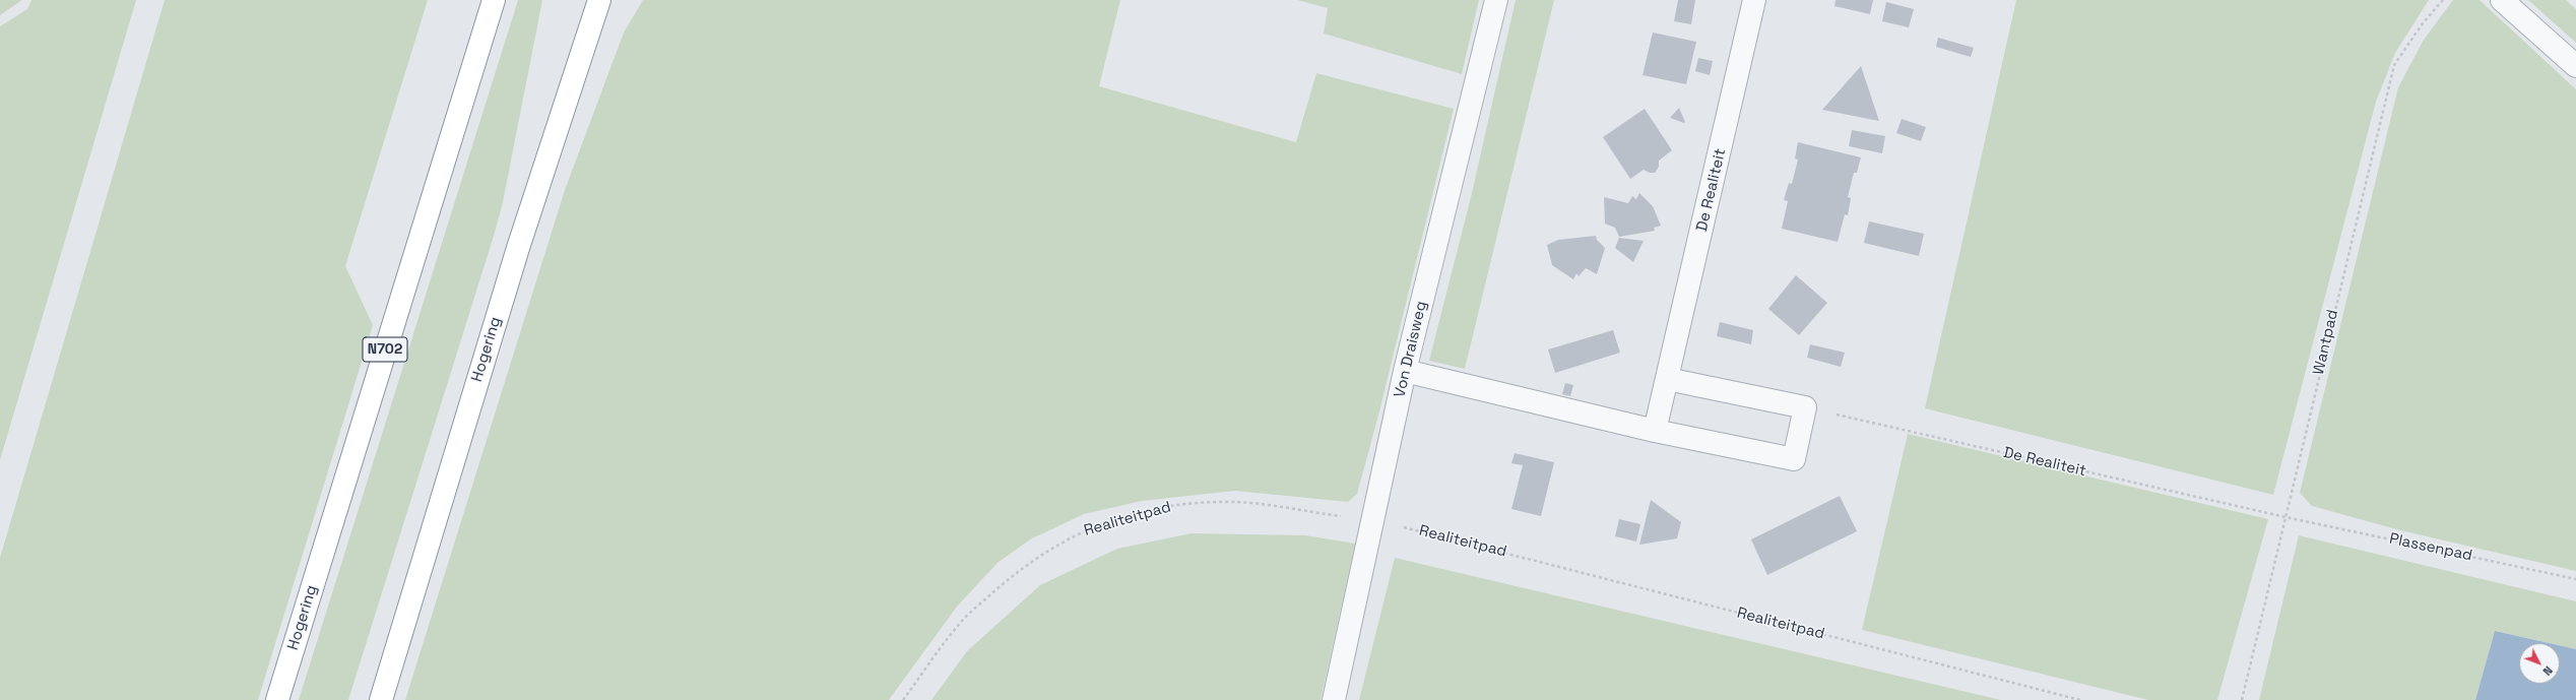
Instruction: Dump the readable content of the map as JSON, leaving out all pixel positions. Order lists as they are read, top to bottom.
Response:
{
  "streets": {
    "highway": ["N702", "Hogering"],
    "street": ["De Realiteit", "Von Draisweg"],
    "path": ["Wantpad", "Realiteitpad", "Plassenpad"]
  },
  "crossings": [
    ["De Realiteit", "Wantpad"],
    ["De Realiteit", "Plassenpad"],
    ["Wantpad", "Plassenpad"],
    ["Von Draisweg", "Realiteitpad"]
  ],
  "north": "bottom right"
}
